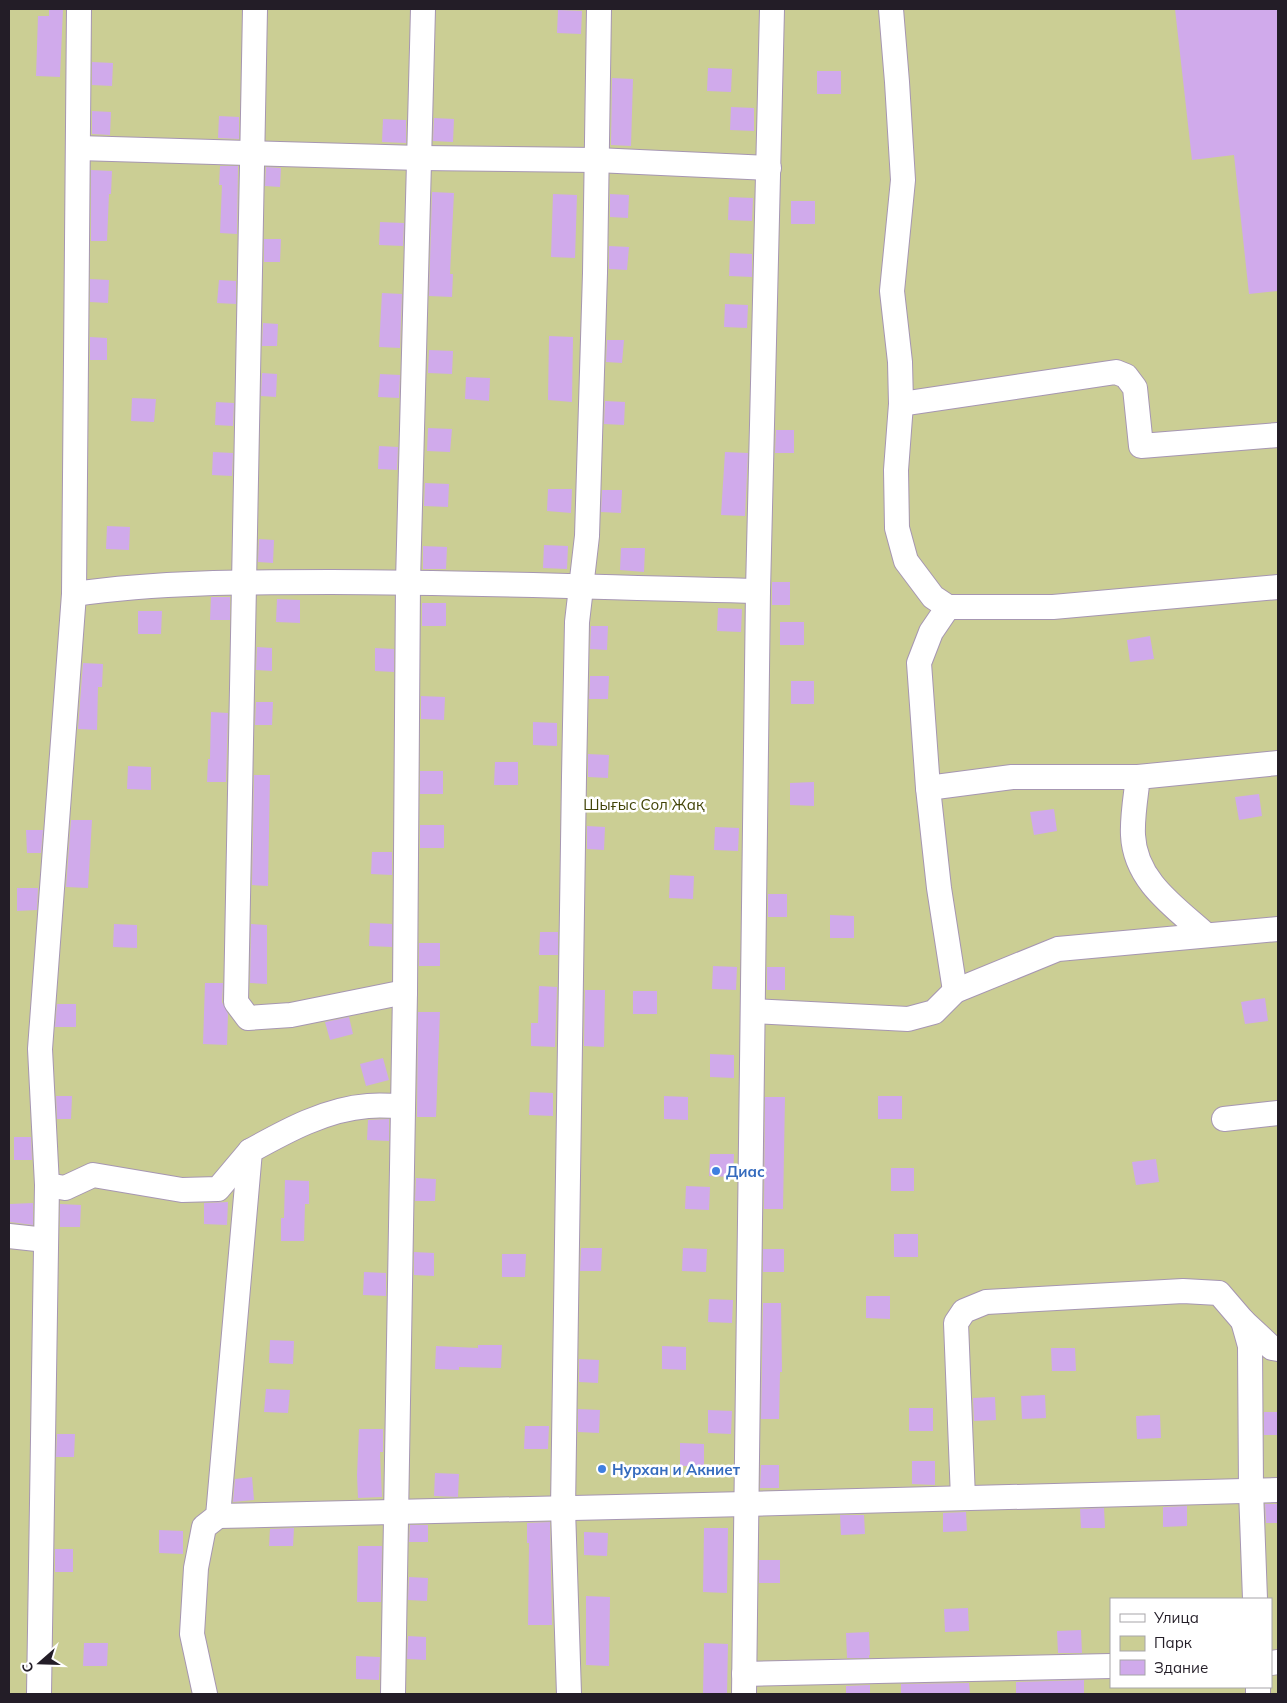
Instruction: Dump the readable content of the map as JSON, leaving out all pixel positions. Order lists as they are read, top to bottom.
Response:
{
  "parks": ["Шығыс Сол Жақ"],
  "places": ["Диас", "Нурхан и Акниет"],
  "legend": ["Улица", "Парк", "Здание"],
  "north": "left"
}
